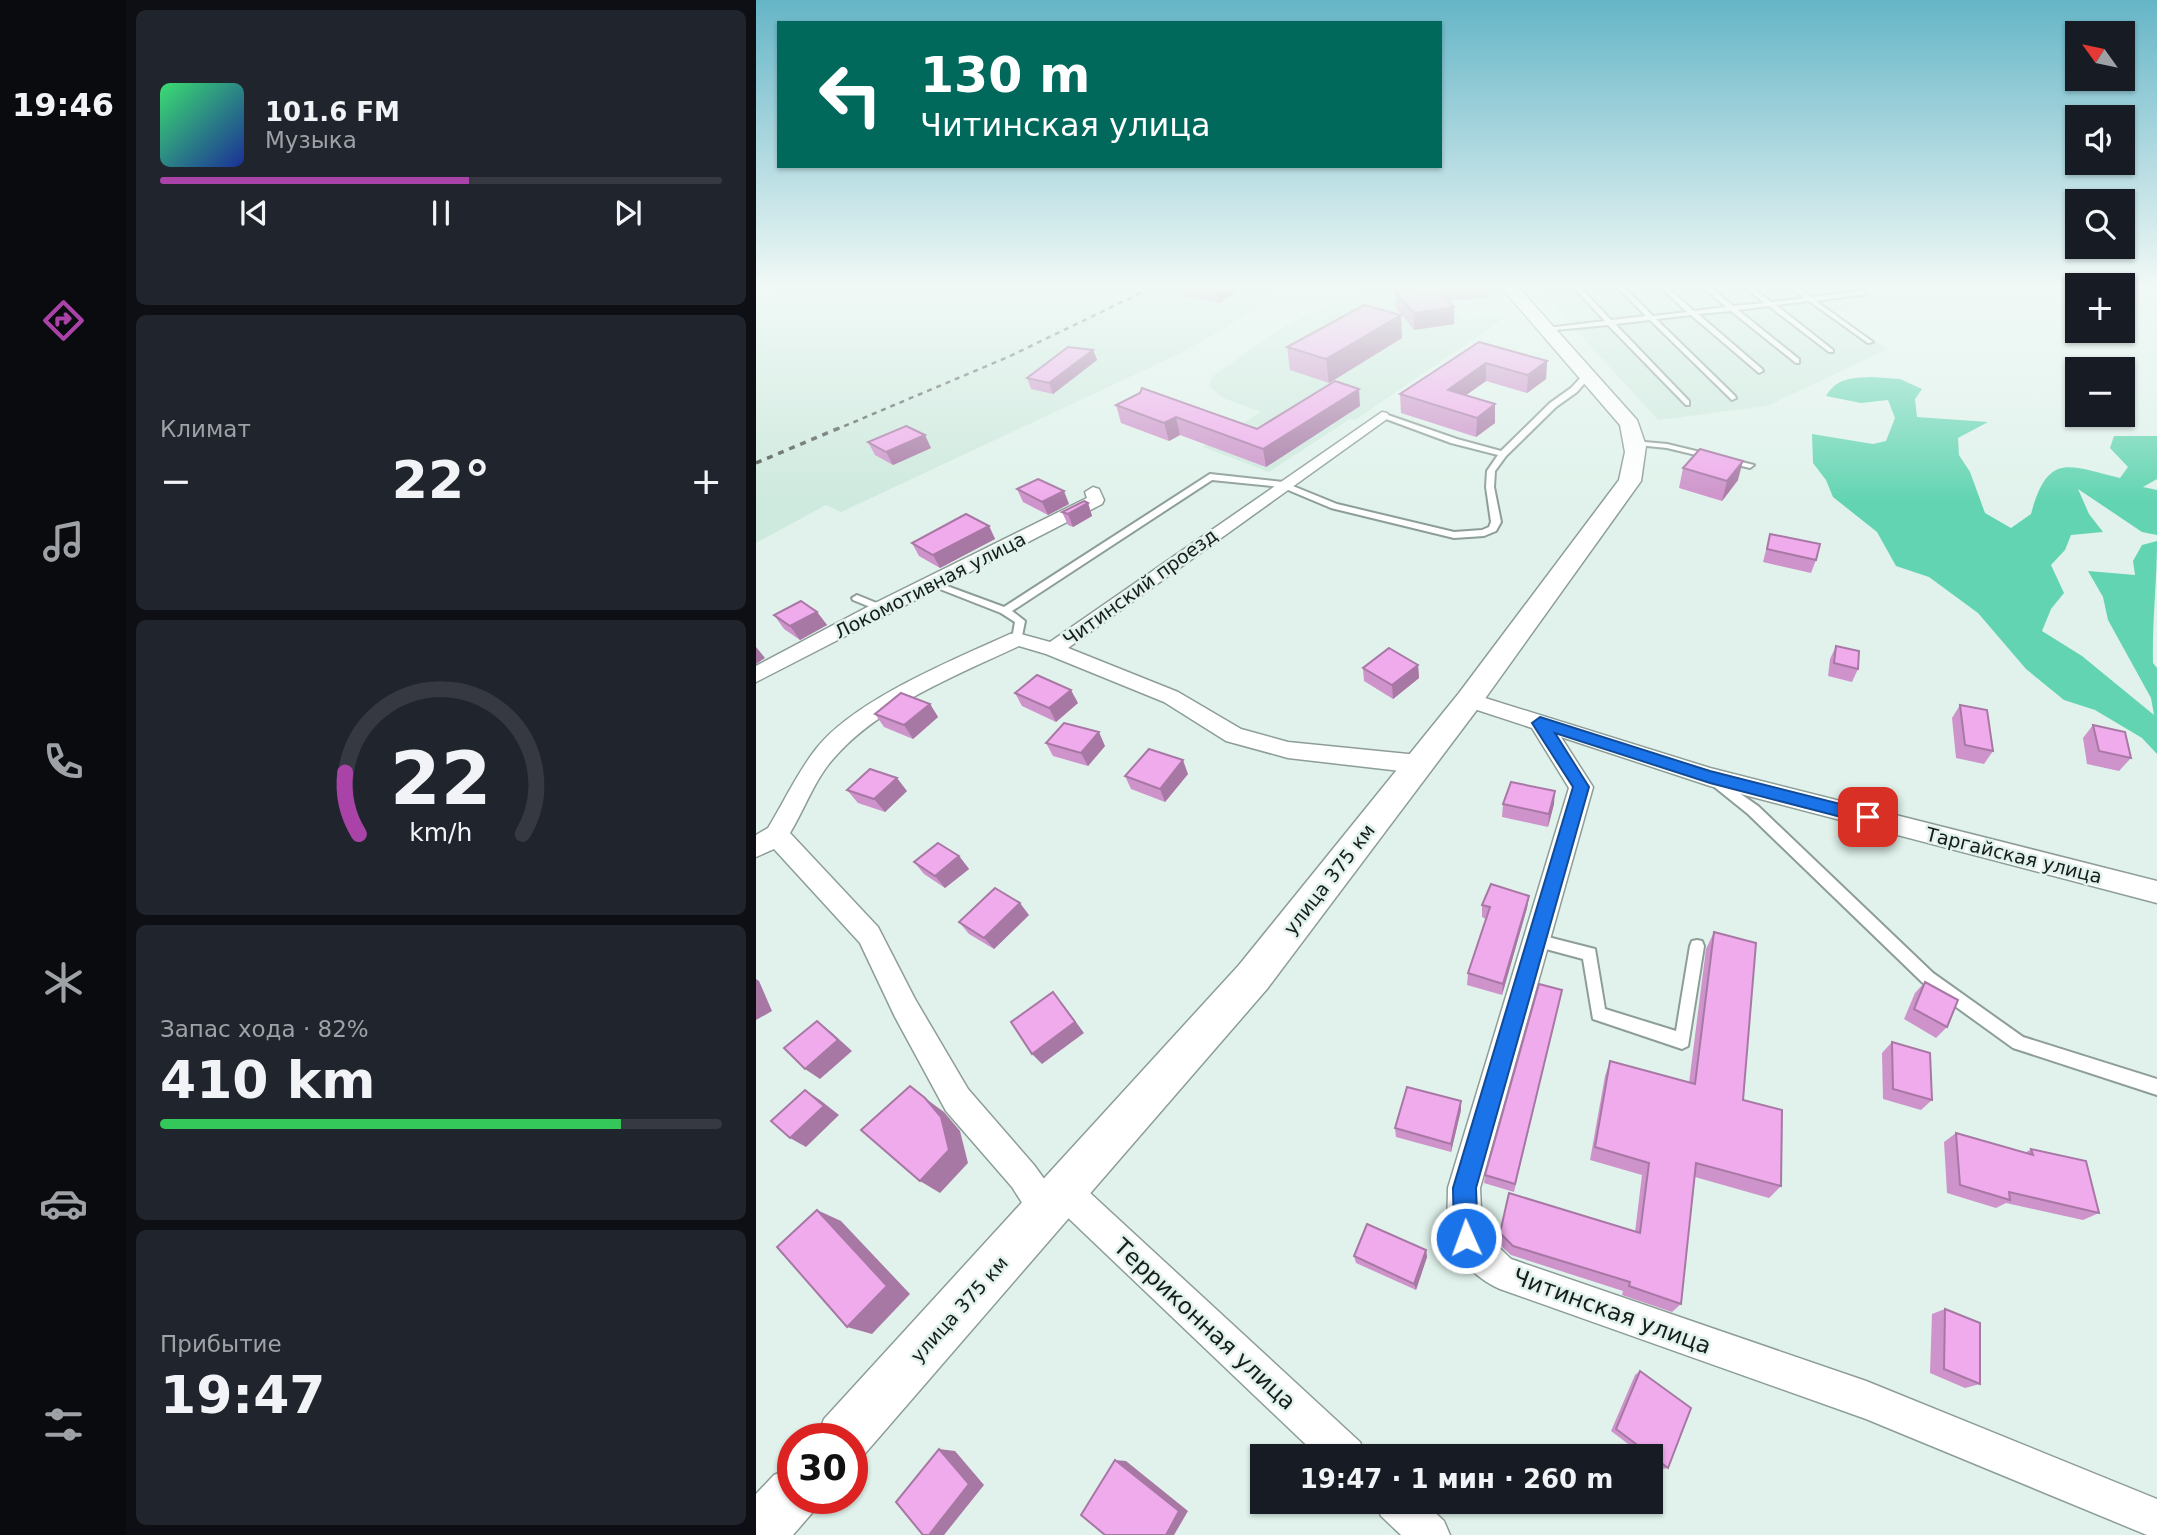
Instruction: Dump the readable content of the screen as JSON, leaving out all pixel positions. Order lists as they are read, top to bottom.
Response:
{
  "streets": {
    "main road": ["улица 375 км"],
    "street": [
      "Локомотивная улица",
      "Читинский проезд",
      "Таргайская улица",
      "Читинская улица",
      "Терриконная улица"
    ]
  },
  "crossings": [
    ["Таргайская улица", "улица 375 км"],
    ["Таргайская улица", "Читинская улица"],
    ["улица 375 км", "Терриконная улица"]
  ],
  "north": "top left",
  "page": {
    "tabs": "19:46",
    "map_buttons": ["+", "−"],
    "turn": ["130 m", "Читинская улица"],
    "song": ["101.6 FM", "Музыка"],
    "tile": [
      "Климат",
      ["Запас хода · 82%", "410 km"],
      ["Прибытие", "19:47"]
    ],
    "heat": ["−", "22°", "+"],
    "limit": "30",
    "trip": "19:47 · 1 мин · 260 m",
    "gauge": ["22", "km/h"]
  }
}
